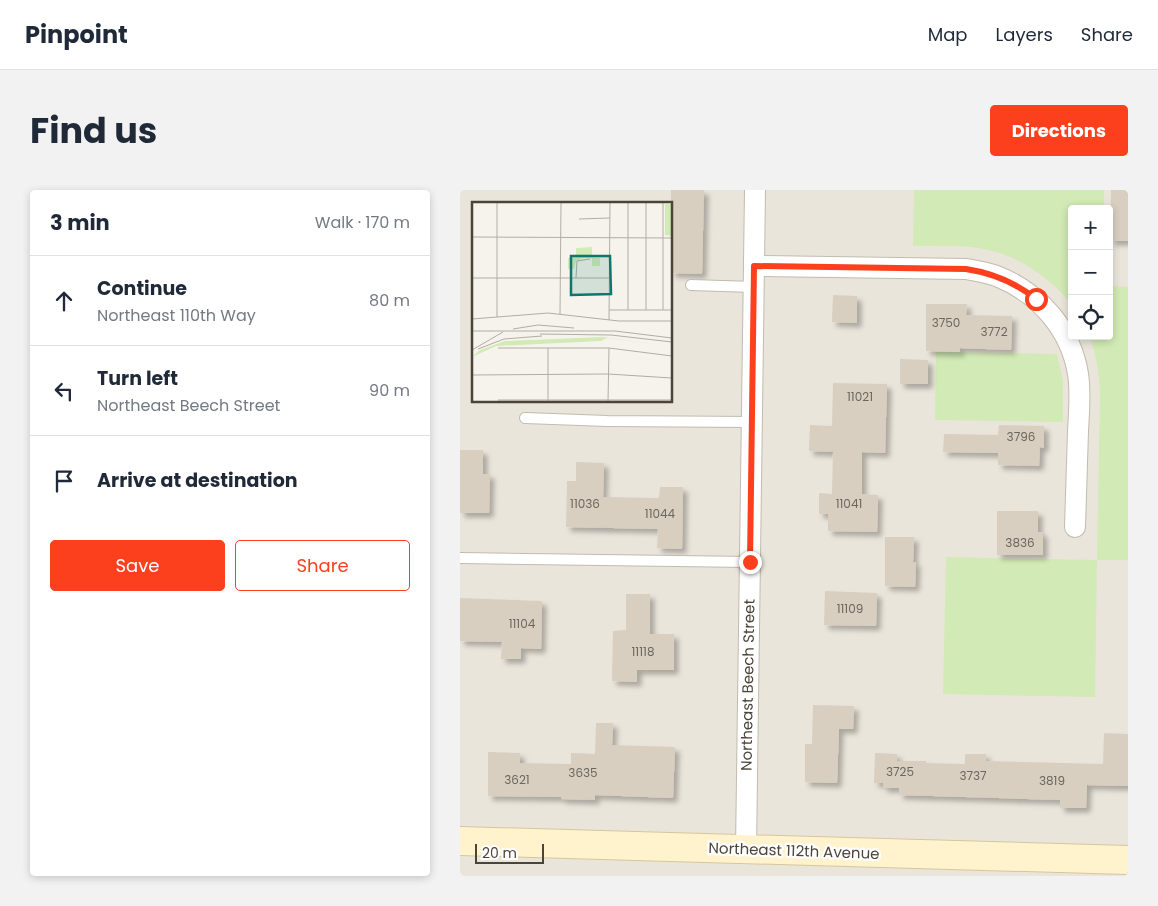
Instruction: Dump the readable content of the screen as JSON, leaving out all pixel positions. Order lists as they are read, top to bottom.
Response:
{
  "streets": {
    "street": ["Northeast Beech Street", "Northeast 112th Avenue"]
  },
  "crossings": [
    ["Northeast Beech Street", "Northeast 112th Avenue"]
  ],
  "house_numbers": [
    "3750",
    "3772",
    "11021",
    "3796",
    "11036",
    "11041",
    "11044",
    "3836",
    "11109",
    "11104",
    "11118",
    "3725",
    "3635",
    "3737",
    "3621",
    "3819"
  ],
  "scale_bar": "20 m",
  "page": {
    "header": "Pinpoint",
    "nav": ["Map", "Layers", "Share"],
    "title": "Find us",
    "buttons": [
      "Directions",
      ["Save", "Share"]
    ],
    "heading": ["3 min", "Walk · 170 m"],
    "map_buttons": ["+", "−"],
    "list": [
      ["Continue", "Northeast 110th Way", "80 m"],
      ["Turn left", "Northeast Beech Street", "90 m"],
      "Arrive at destination"
    ],
    "scale": "20 m"
  }
}
